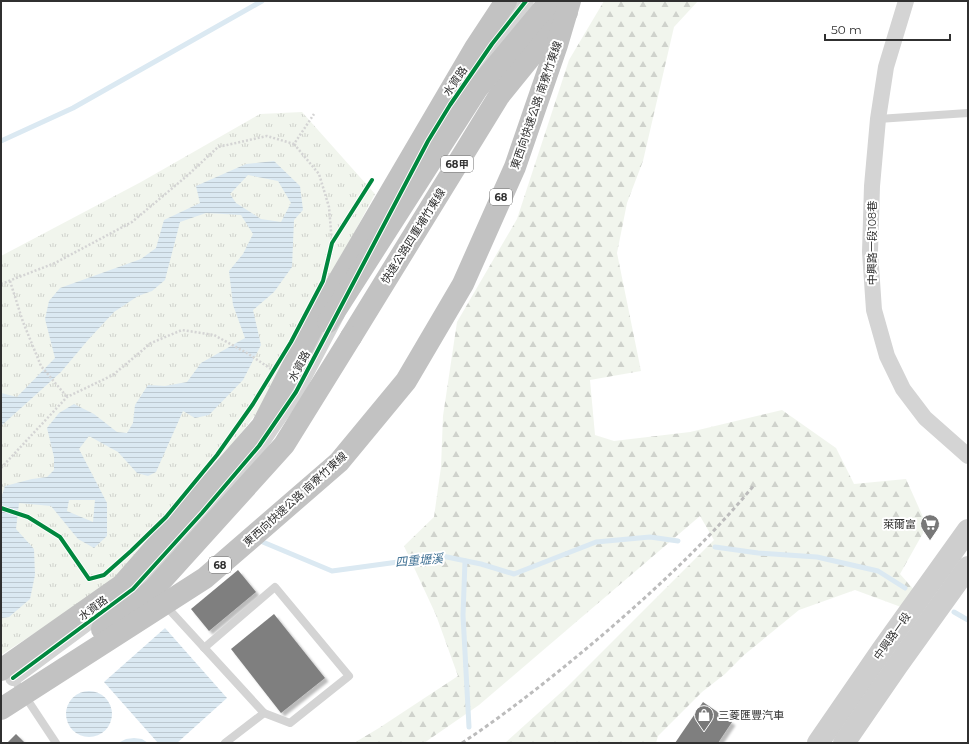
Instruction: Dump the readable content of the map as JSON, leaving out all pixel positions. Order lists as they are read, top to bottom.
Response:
{
  "streets": {
    "highway": [
      "東西向快速公路 南寮竹東線",
      "68甲",
      "68",
      "快速公路四重埔竹東線"
    ],
    "main road": ["中興路一段"],
    "street": ["水資路", "中興路一段108巷"]
  },
  "crossings": [
    ["東西向快速公路 南寮竹東線", "快速公路四重埔竹東線"]
  ],
  "water": ["四重壢溪"],
  "places": {
    "supermarket": ["萊爾富"],
    "shop": ["三菱匯豐汽車"]
  },
  "scale_bar": "50 m"
}
